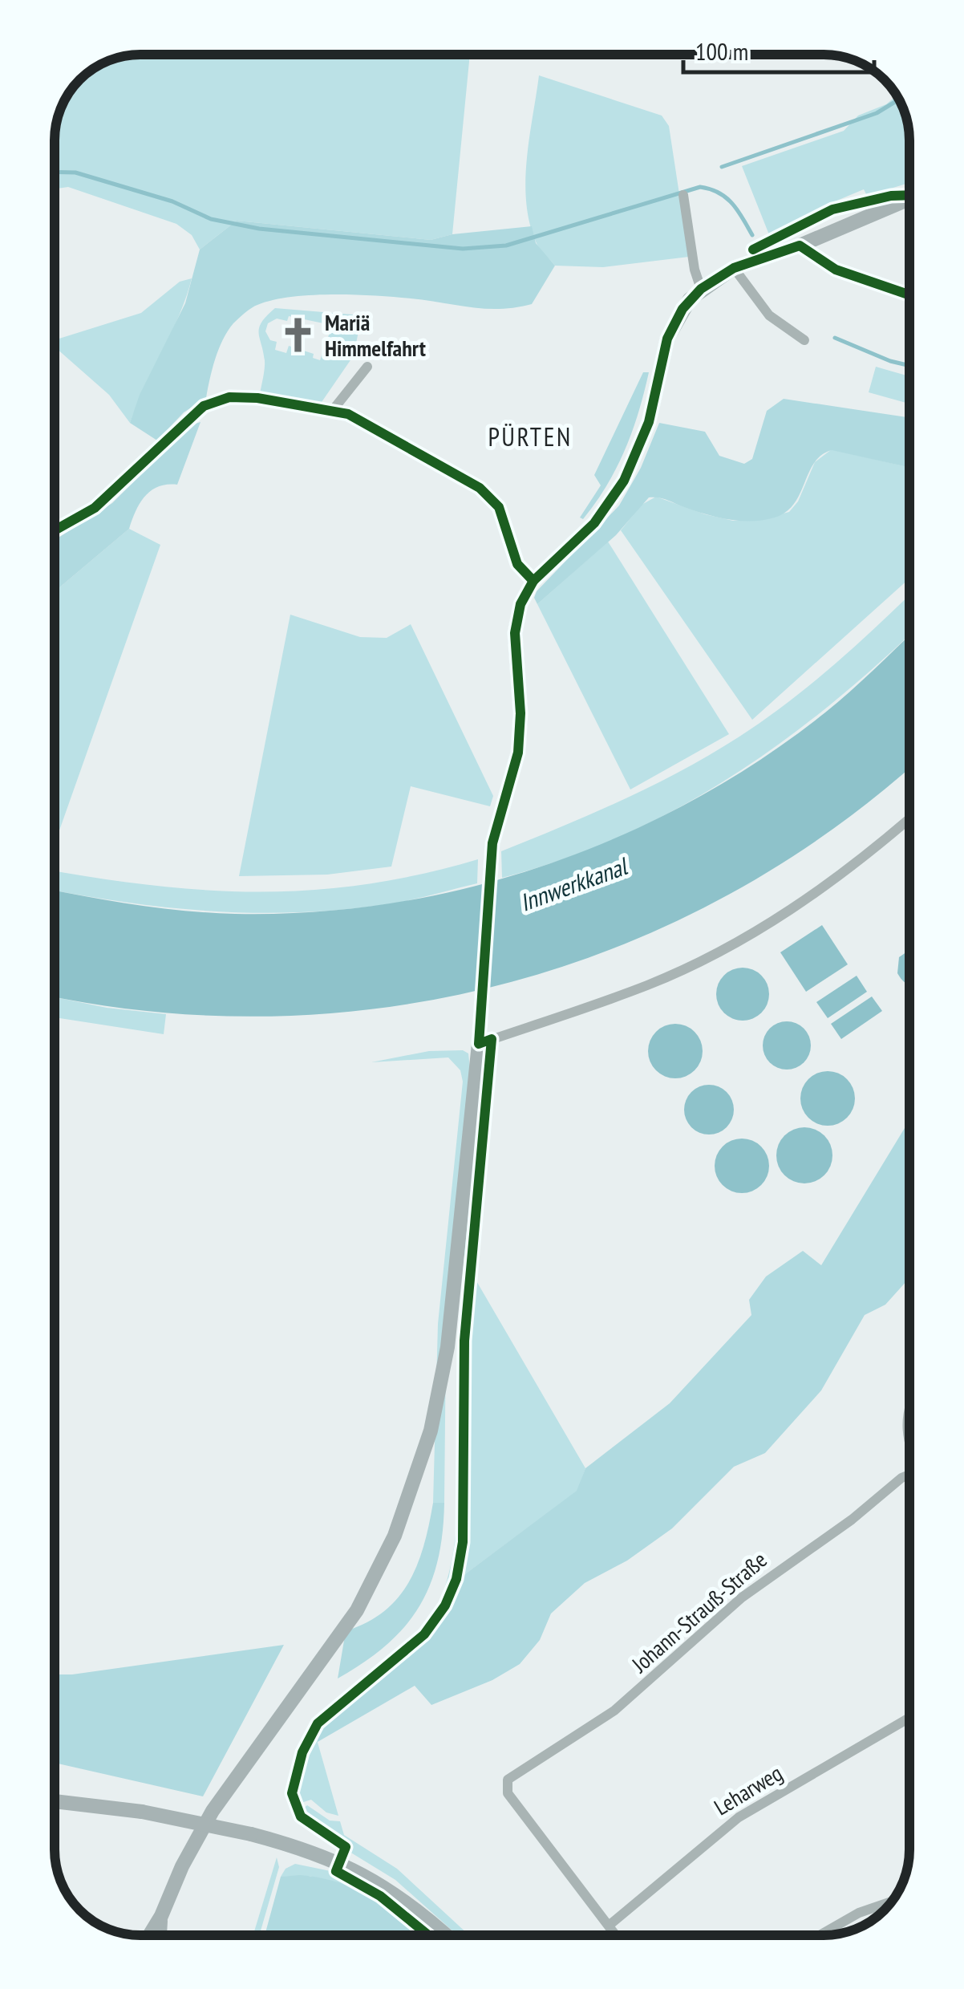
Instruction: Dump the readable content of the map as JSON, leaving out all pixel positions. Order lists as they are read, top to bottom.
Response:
{
  "streets": {
    "street": ["Johann-Strauß-Straße", "Leharweg"]
  },
  "crossings": [
    ["Johann-Strauß-Straße", "Leharweg"]
  ],
  "districts": ["PÜRTEN"],
  "water": ["Innwerkkanal"],
  "places": {
    "church": ["Mariä Himmelfahrt"]
  },
  "scale_bar": "100 m"
}
